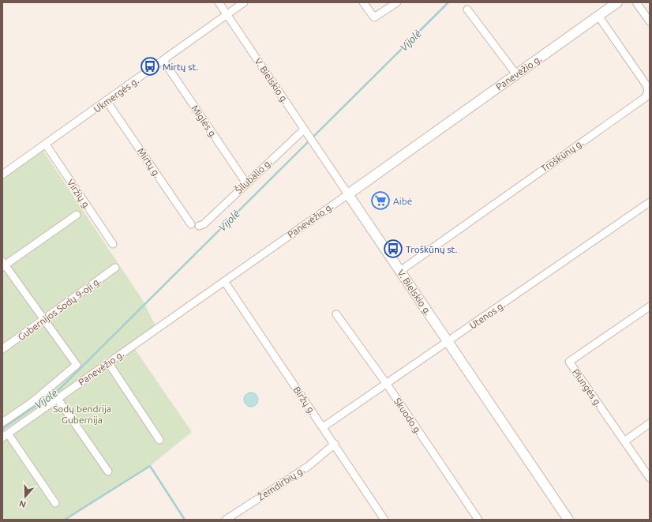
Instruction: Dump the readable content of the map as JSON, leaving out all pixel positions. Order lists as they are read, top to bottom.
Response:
{
  "streets": {
    "street": [
      "Panevėžio g.",
      "V. Bielskio g.",
      "Ukmergės g.",
      "Miglės g.",
      "Troškūnų g.",
      "Mirtų g.",
      "Šilubalio g.",
      "Viržių g.",
      "Gubernijos Sodų 9-oji g.",
      "Utenos g.",
      "Plungės g.",
      "Biržų g.",
      "Skuodo g.",
      "Žemdirbių g."
    ]
  },
  "crossings": [
    ["Panevėžio g.", "V. Bielskio g."],
    ["Panevėžio g.", "Troškūnų g."],
    ["Panevėžio g.", "Biržų g."],
    ["V. Bielskio g.", "Ukmergės g."],
    ["V. Bielskio g.", "Troškūnų g."],
    ["V. Bielskio g.", "Šilubalio g."],
    ["V. Bielskio g.", "Utenos g."],
    ["Ukmergės g.", "Miglės g."],
    ["Ukmergės g.", "Mirtų g."],
    ["Ukmergės g.", "Viržių g."],
    ["Miglės g.", "Šilubalio g."],
    ["Utenos g.", "Biržų g."],
    ["Utenos g.", "Skuodo g."],
    ["Biržų g.", "Žemdirbių g."]
  ],
  "water": ["Vijolė"],
  "parks": ["Sodų bendrija Gubernija"],
  "places": {
    "bus stop": ["Mirtų st.", "Troškūnų st."],
    "supermarket": ["Aibė"]
  },
  "north": "bottom"
}
